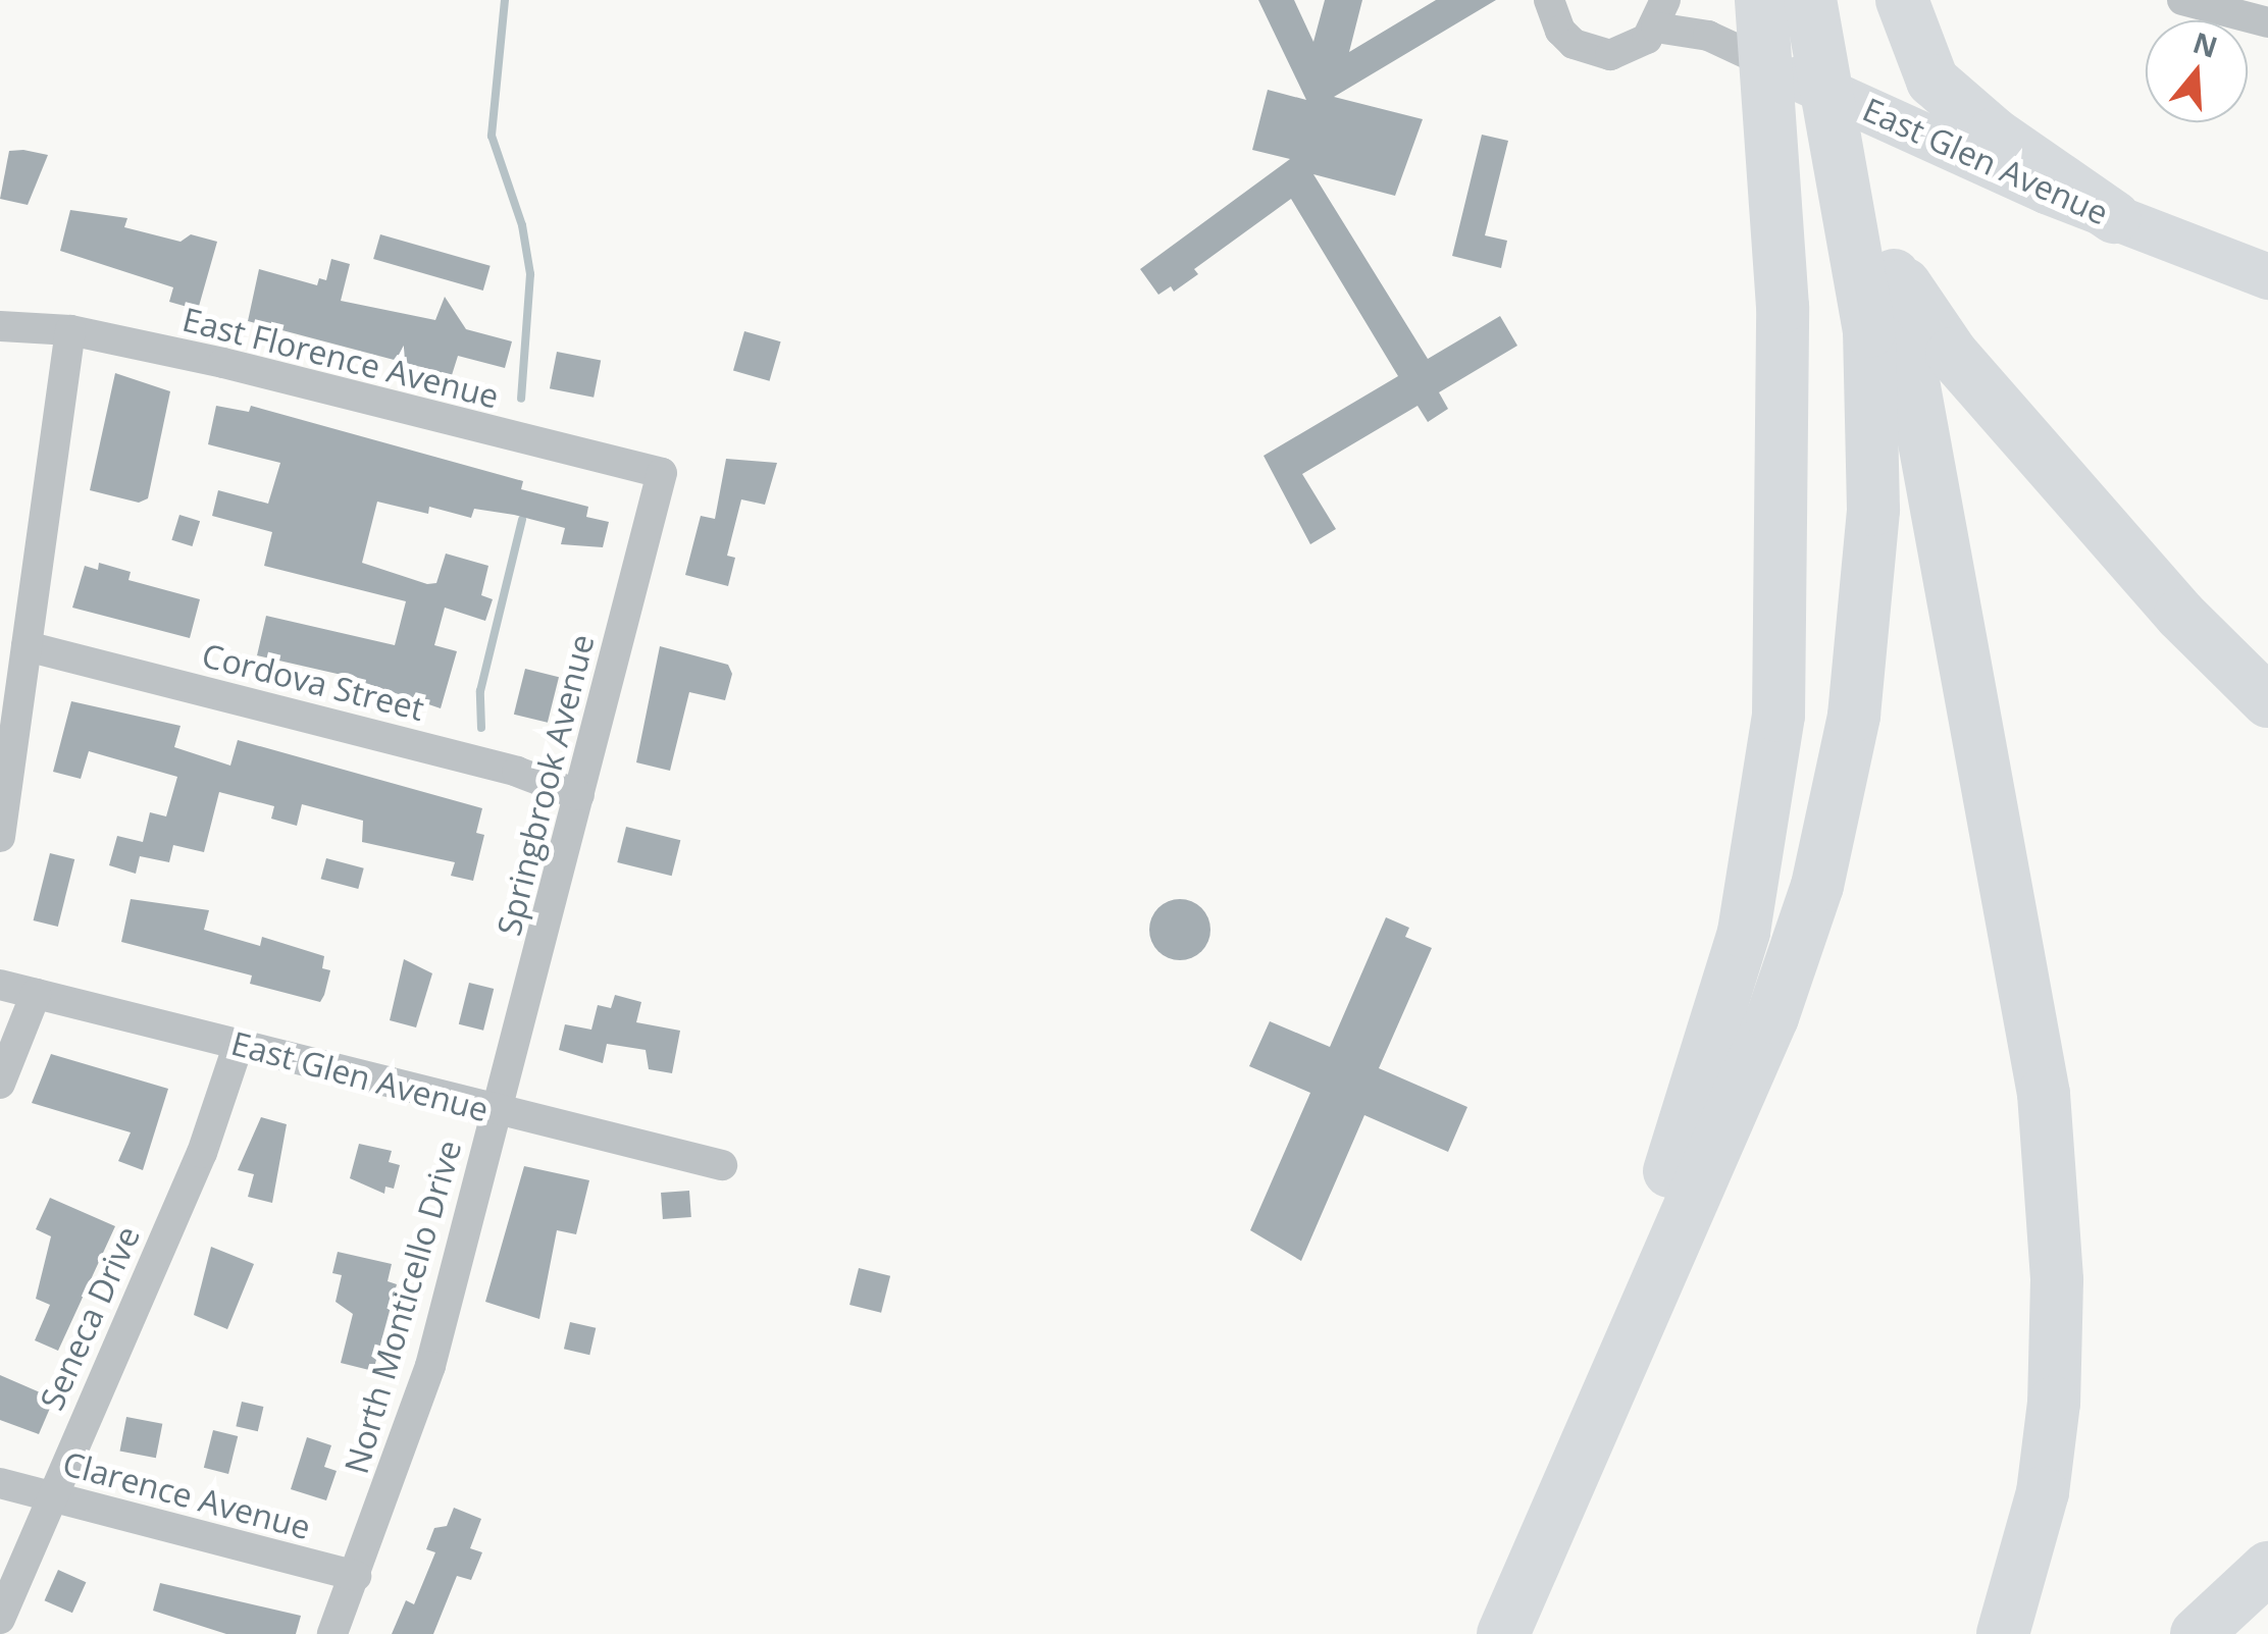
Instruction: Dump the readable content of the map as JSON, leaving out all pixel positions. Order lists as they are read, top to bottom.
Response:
{
  "streets": {
    "main road": ["East Glen Avenue"],
    "street": [
      "East Florence Avenue",
      "Cordova Street",
      "Springbrook Avenue",
      "North Monticello Drive",
      "Seneca Drive",
      "Clarence Avenue"
    ]
  },
  "crossings": [
    ["East Glen Avenue", "Springbrook Avenue"],
    ["East Glen Avenue", "North Monticello Drive"],
    ["East Glen Avenue", "Seneca Drive"],
    ["East Florence Avenue", "Springbrook Avenue"],
    ["Cordova Street", "Springbrook Avenue"],
    ["Springbrook Avenue", "North Monticello Drive"],
    ["North Monticello Drive", "Clarence Avenue"],
    ["Seneca Drive", "Clarence Avenue"]
  ],
  "north": "top"
}
